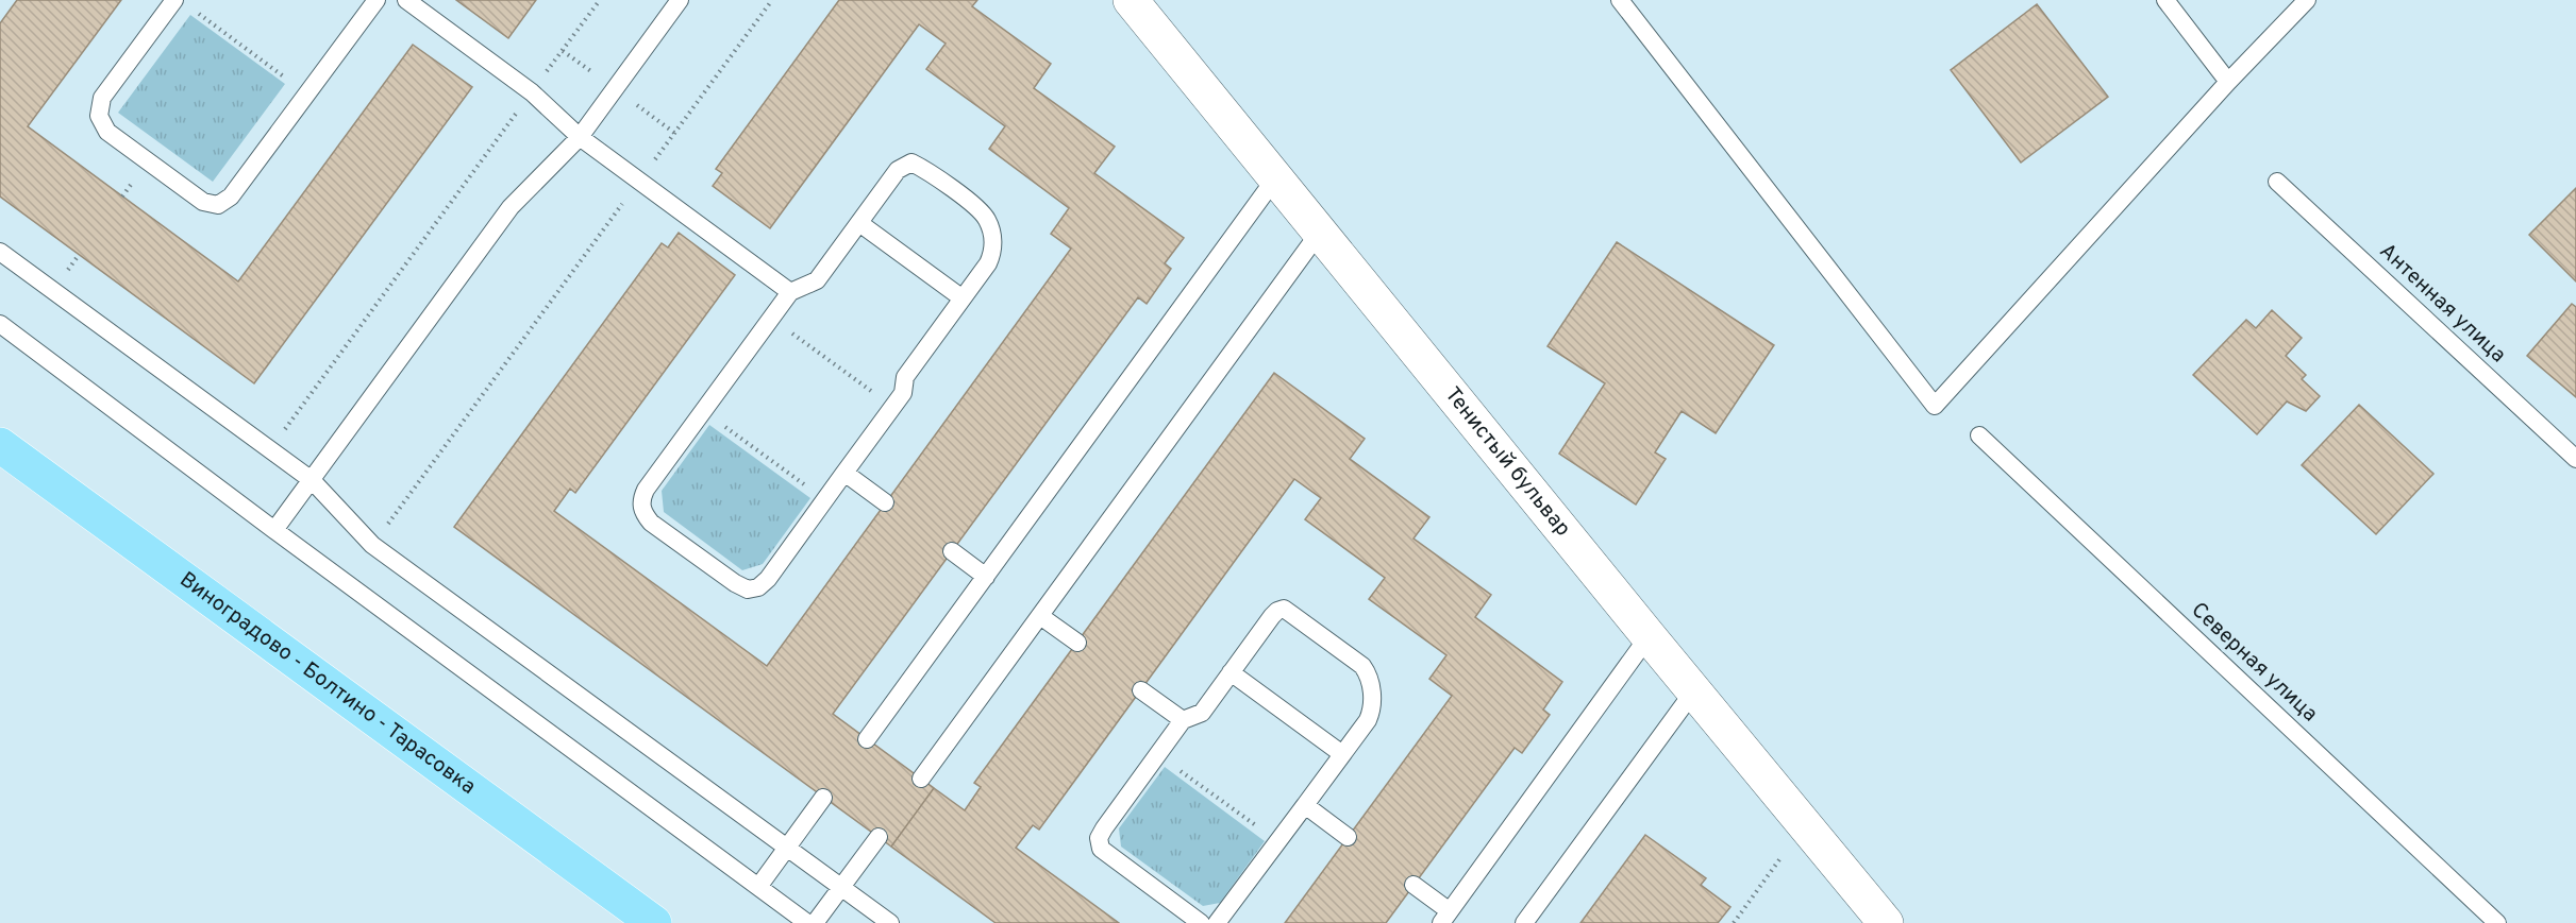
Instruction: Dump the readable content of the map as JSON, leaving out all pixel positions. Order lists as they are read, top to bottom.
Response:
{
  "streets": {
    "main road": ["Виноградово - Болтино - Тарасовка"],
    "street": ["Тенистый бульвар"],
    "lane": ["Антенная улица", "Северная улица"]
  }
}
